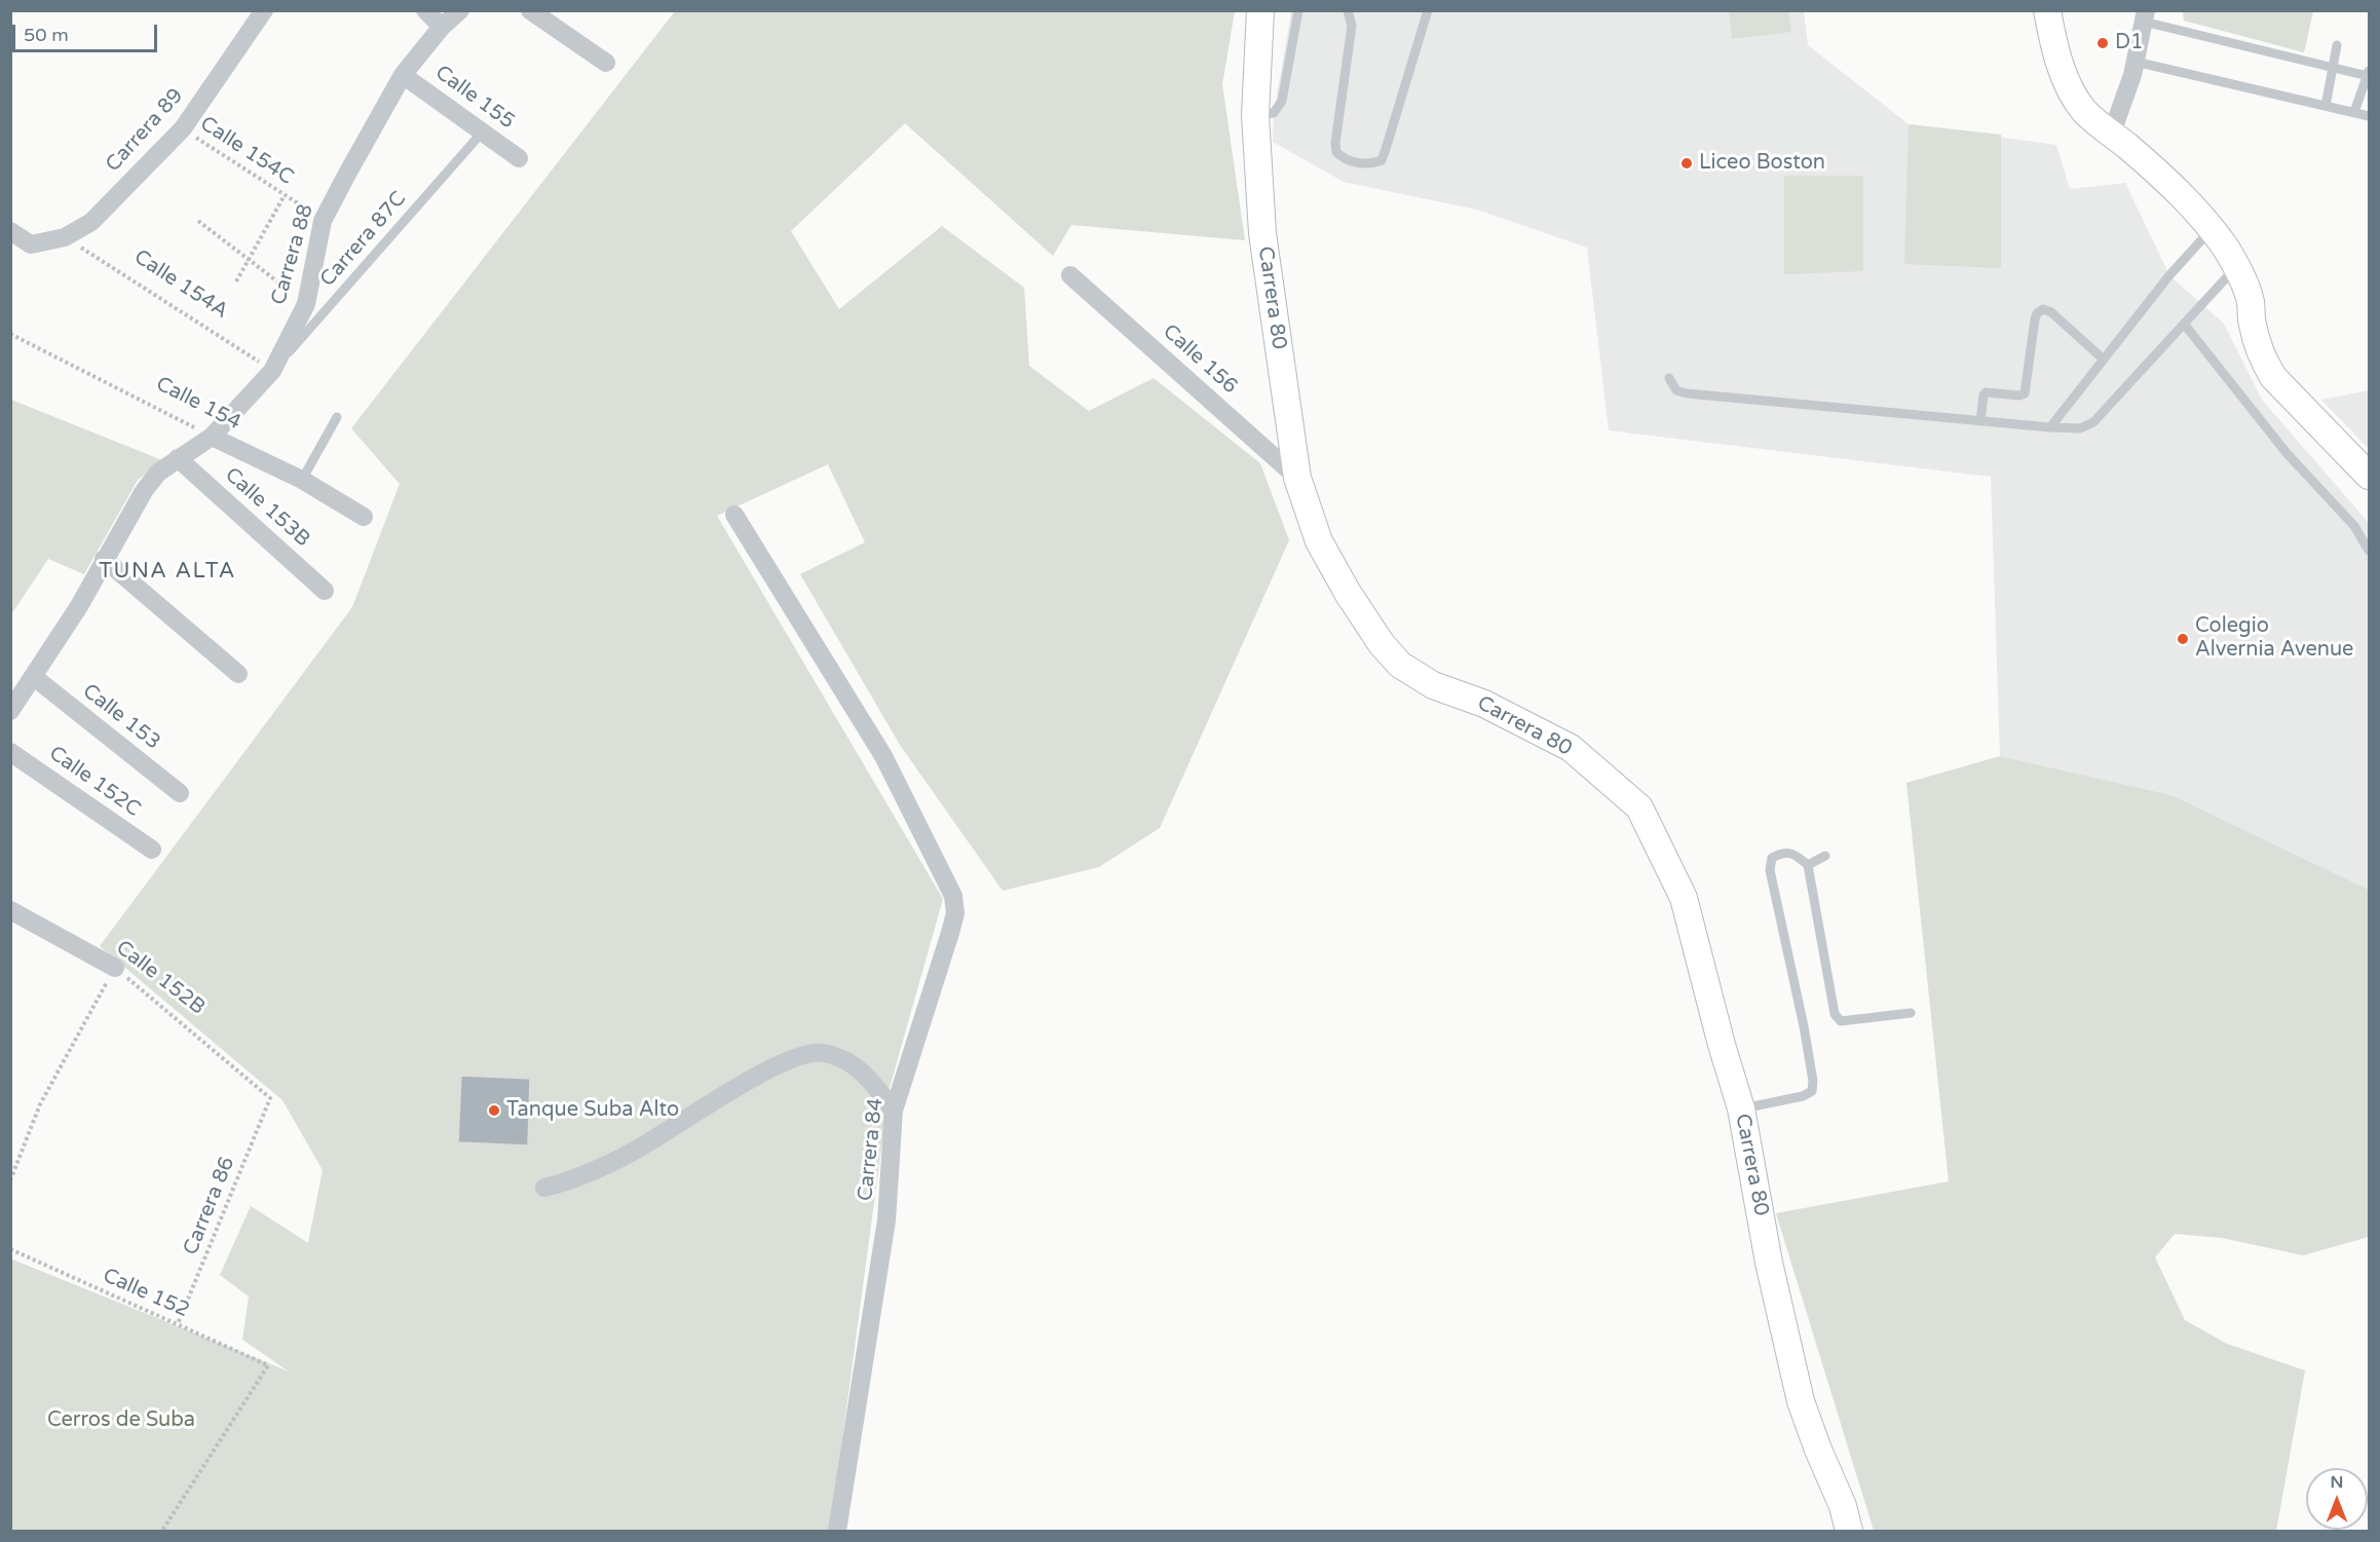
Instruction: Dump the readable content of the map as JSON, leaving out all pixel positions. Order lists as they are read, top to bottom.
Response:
{
  "streets": {
    "street": [
      "Calle 155",
      "Carrera 89",
      "Carrera 88",
      "Carrera 80",
      "Calle 156",
      "Calle 154",
      "Calle 153B",
      "Calle 153",
      "Calle 152C",
      "Calle 152B",
      "Carrera 84"
    ],
    "lane": ["Carrera 87C"],
    "path": [
      "Calle 154C",
      "Calle 154A",
      "Carrera 86",
      "Calle 152"
    ]
  },
  "crossings": [
    ["Calle 155", "Carrera 87C"],
    ["Calle 155", "Carrera 88"],
    ["Carrera 89", "Calle 154C"],
    ["Carrera 89", "Calle 154A"],
    ["Calle 154C", "Carrera 88"],
    ["Carrera 87C", "Carrera 88"],
    ["Carrera 87C", "Calle 154A"],
    ["Carrera 88", "Calle 154A"],
    ["Carrera 88", "Calle 154"],
    ["Carrera 88", "Calle 153B"],
    ["Carrera 88", "Calle 153"],
    ["Carrera 80", "Calle 156"],
    ["Calle 152B", "Carrera 86"],
    ["Carrera 86", "Calle 152"]
  ],
  "districts": ["TUNA ALTA"],
  "parks": ["Cerros de Suba"],
  "places": [
    "D1",
    "Liceo Boston",
    "Colegio Alvernia Avenue",
    "Tanque Suba Alto"
  ],
  "scale_bar": "50 m",
  "north": "top"
}
